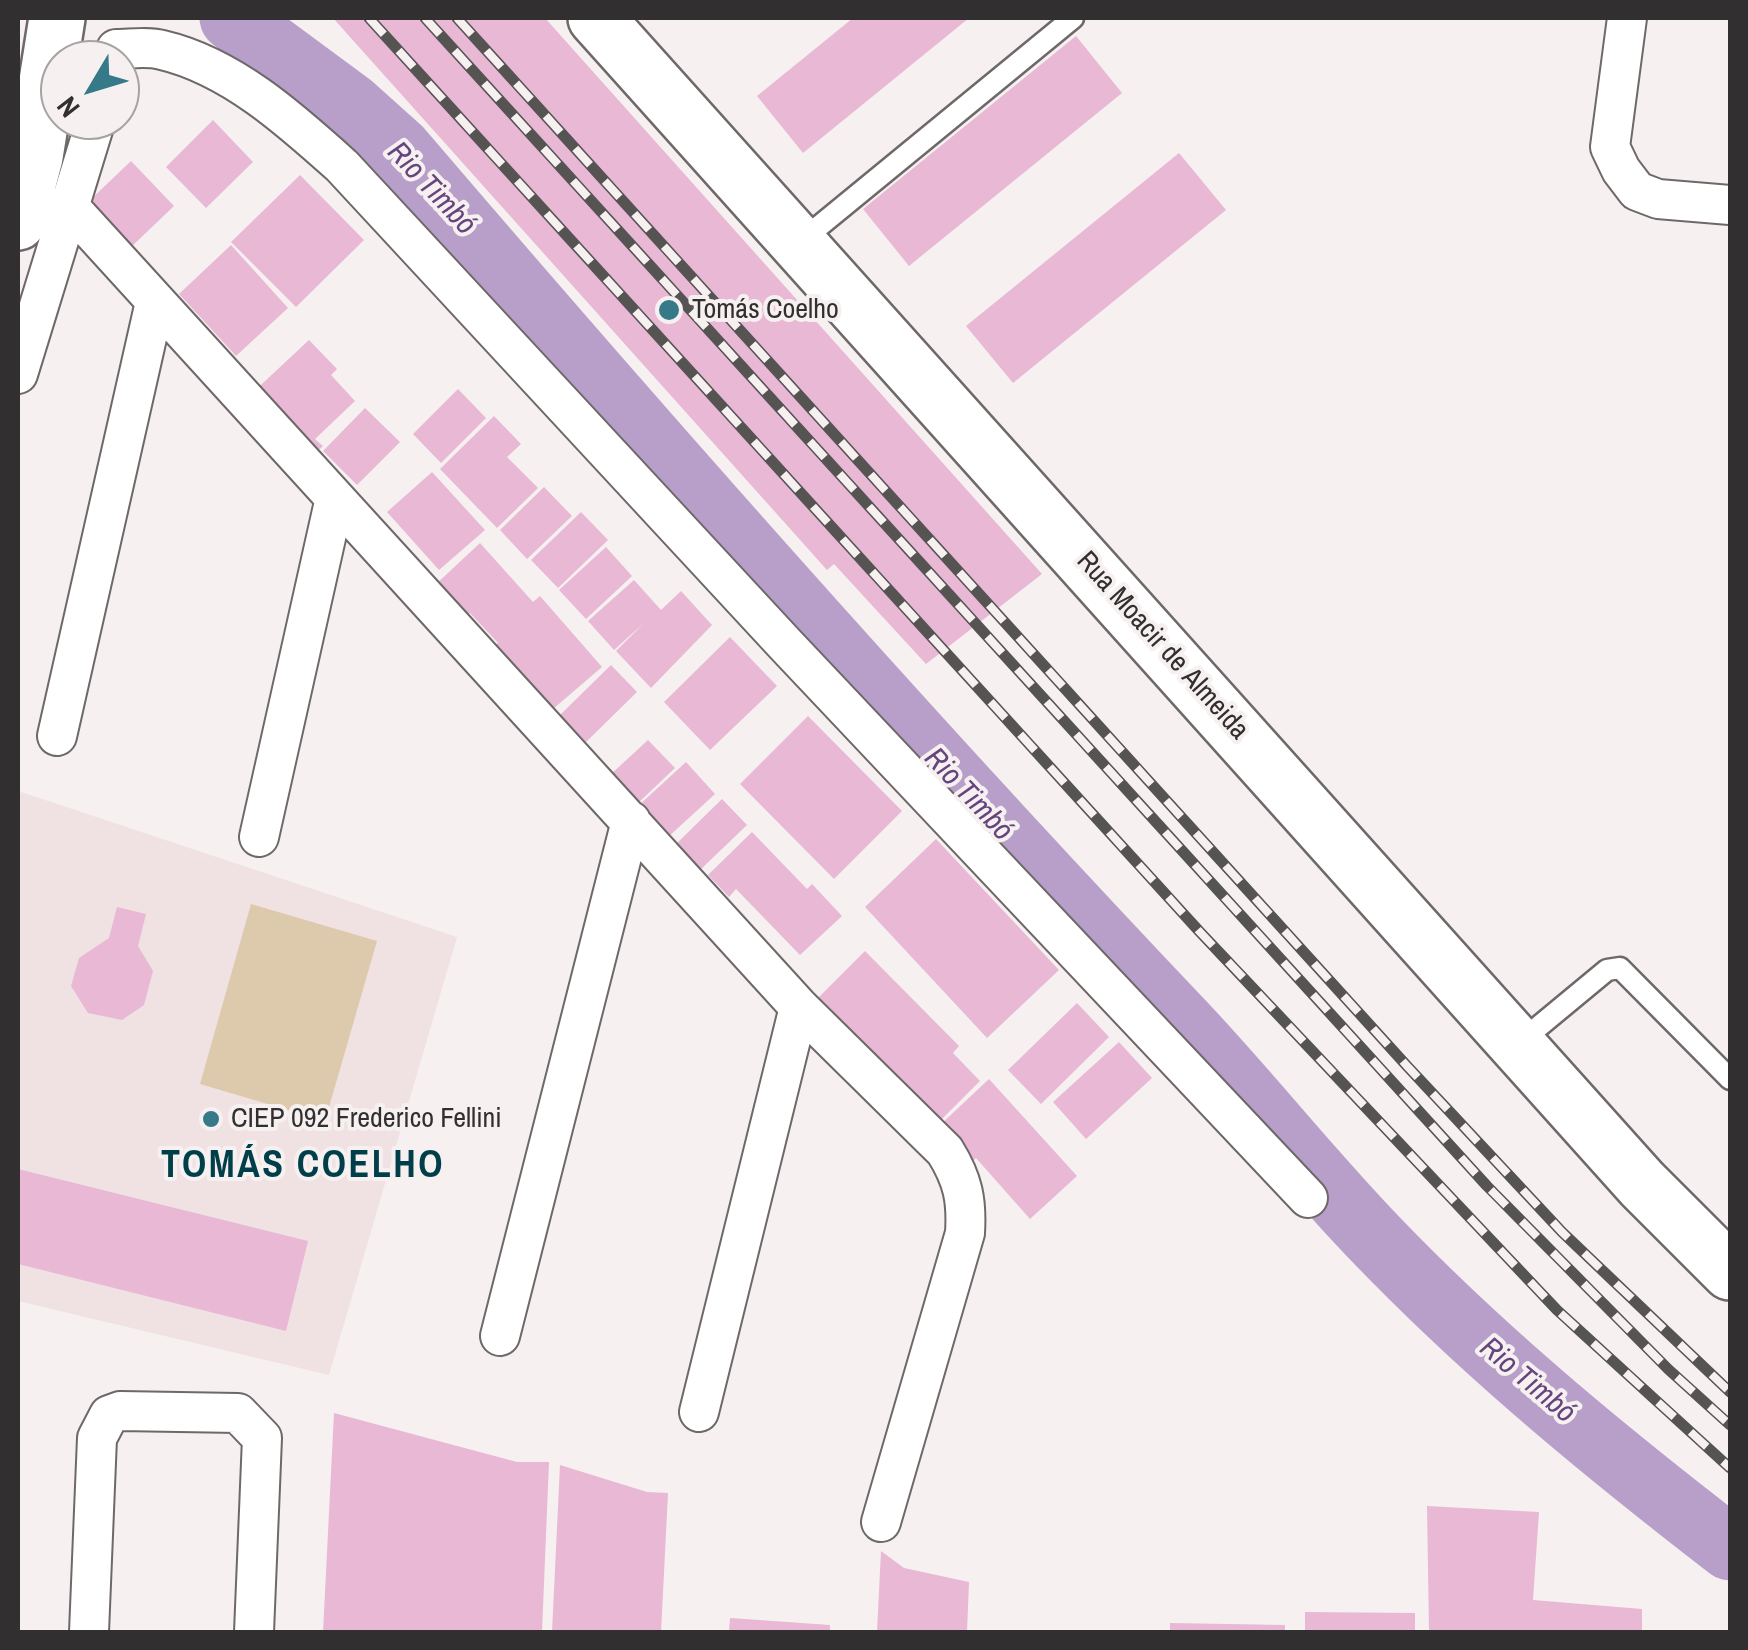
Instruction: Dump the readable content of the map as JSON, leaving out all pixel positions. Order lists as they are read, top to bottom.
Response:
{
  "streets": {
    "main road": ["Rua Moacir de Almeida"]
  },
  "districts": ["TOMÁS COELHO"],
  "water": ["Rio Timbó"],
  "places": ["Tomás Coelho", "CIEP 092 Frederico Fellini"],
  "north": "bottom left"
}
